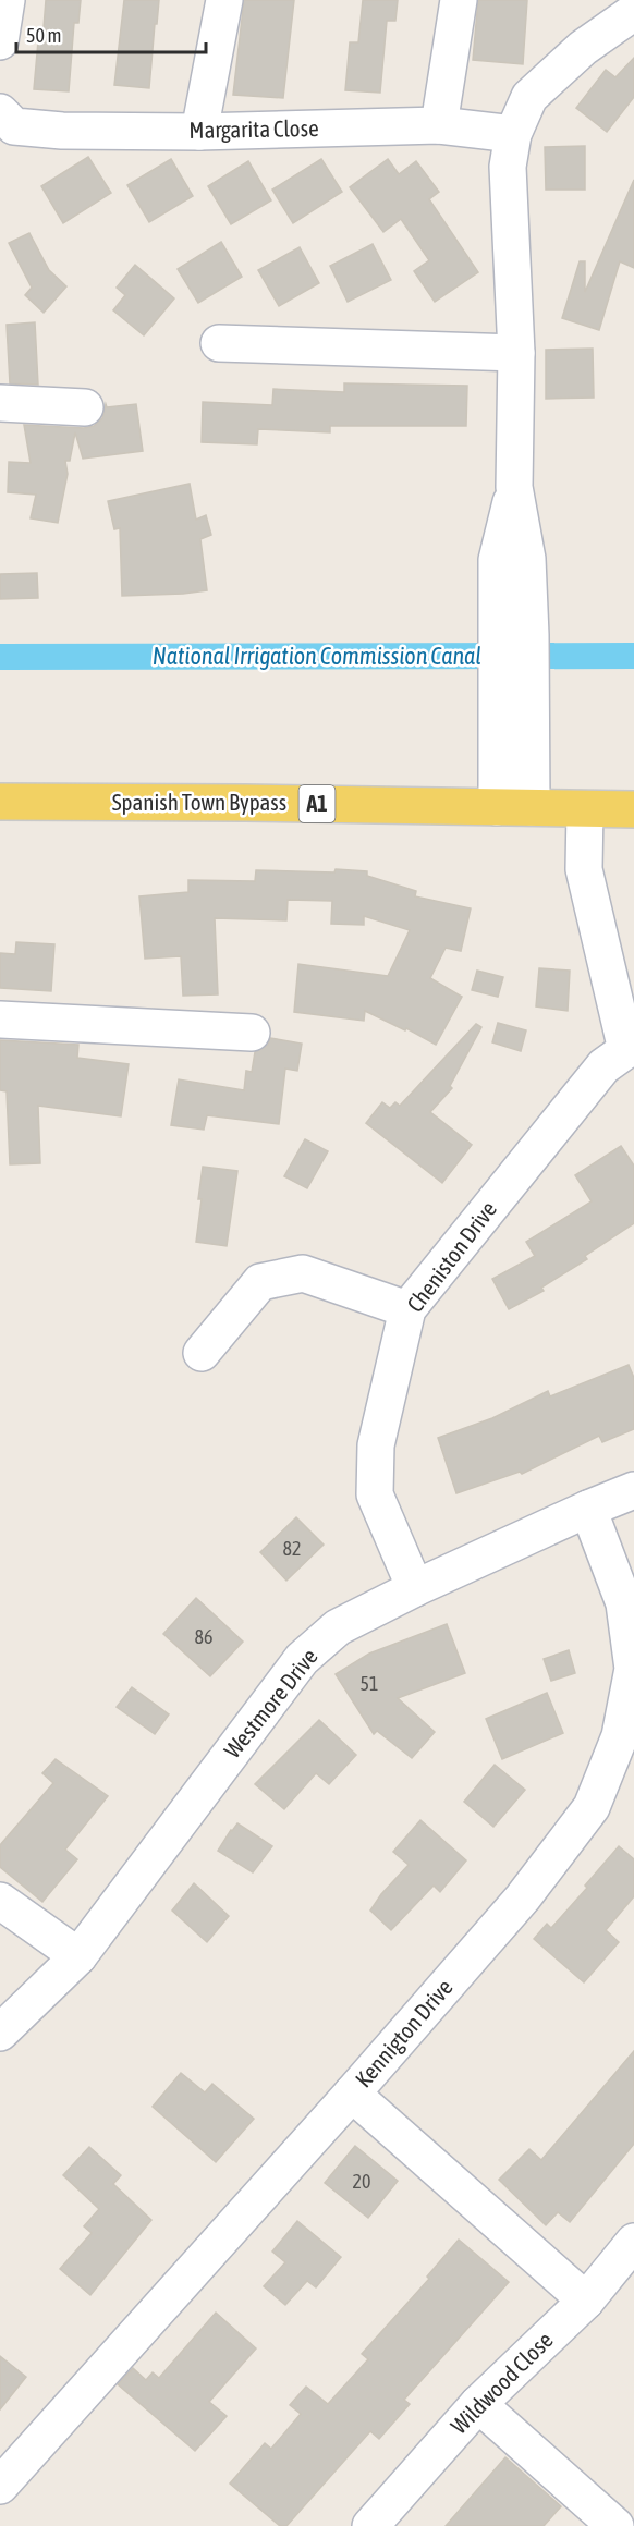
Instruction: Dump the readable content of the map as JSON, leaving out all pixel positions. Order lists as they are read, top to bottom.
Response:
{
  "streets": {
    "main road": ["Spanish Town Bypass", "A1"],
    "street": [
      "Margarita Close",
      "Cheniston Drive",
      "Westmore Drive",
      "Kennigton Drive",
      "Wildwood Close"
    ]
  },
  "crossings": [
    ["Cheniston Drive", "Westmore Drive"],
    ["Westmore Drive", "Kennigton Drive"]
  ],
  "water": ["National Irrigation Commission Canal"],
  "house_numbers": [
    "82",
    "86",
    "51",
    "20"
  ],
  "scale_bar": "50 m"
}
